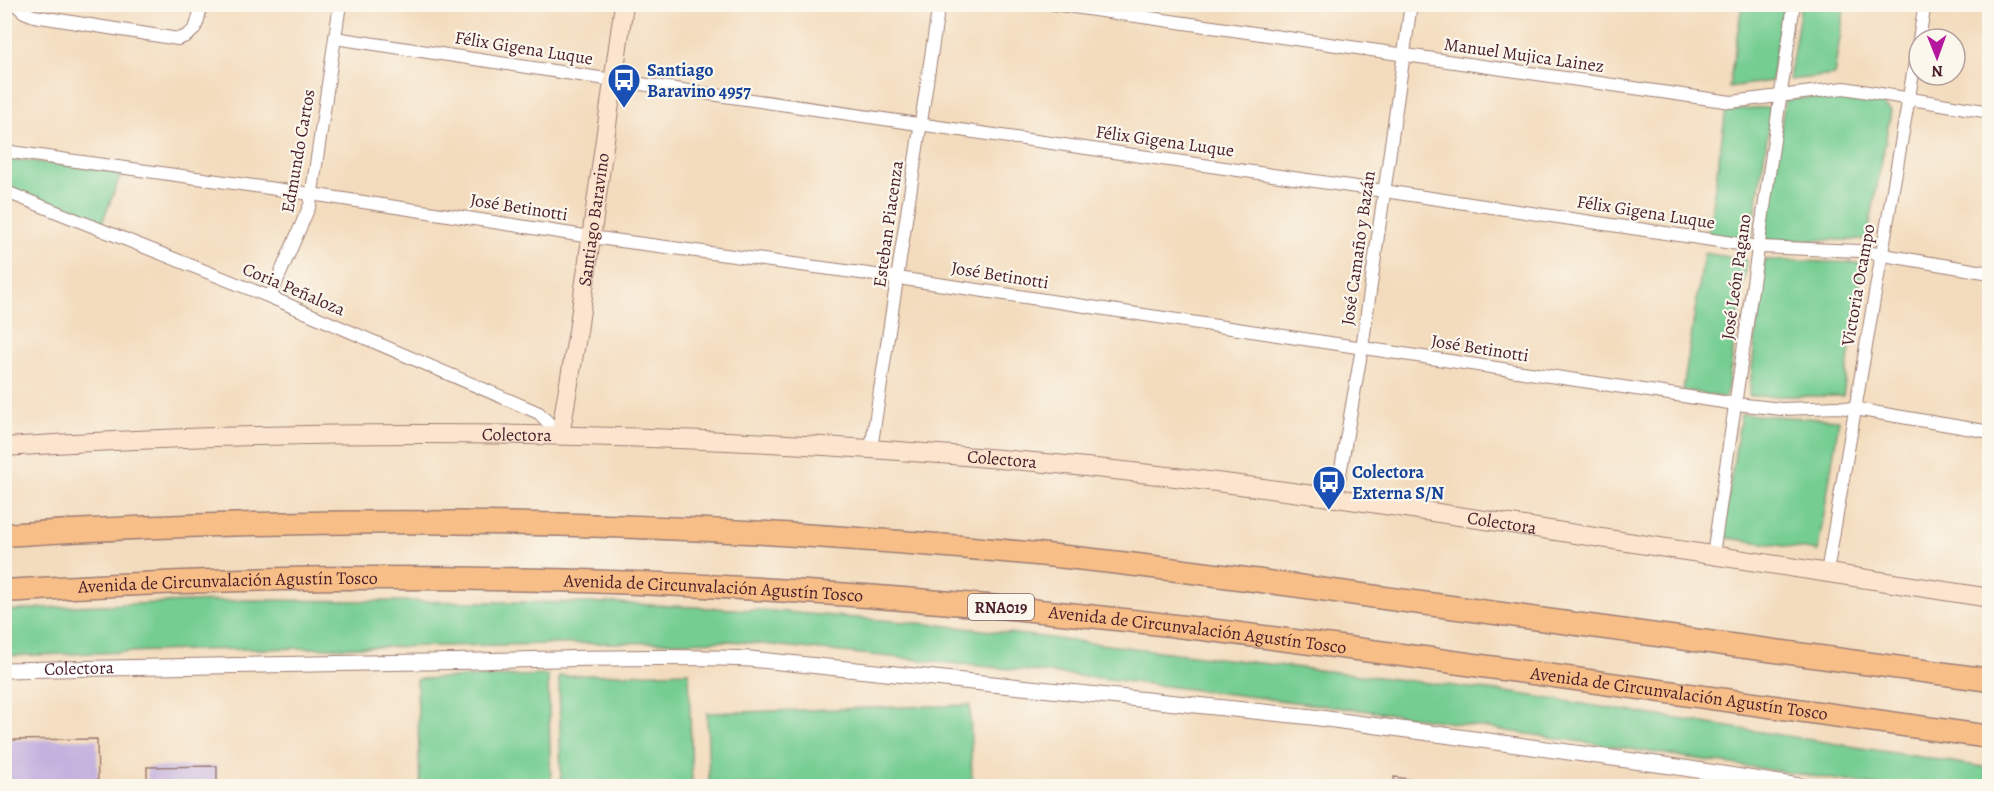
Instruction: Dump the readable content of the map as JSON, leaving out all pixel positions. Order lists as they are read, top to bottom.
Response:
{
  "streets": {
    "highway": ["Avenida de Circunvalación Agustín Tosco", "RNA019"],
    "main road": ["Santiago Baravino", "Colectora"],
    "street": [
      "Félix Gigena Luque",
      "Manuel Mujica Lainez",
      "Edmundo Cartos",
      "José Betinotti",
      "Esteban Piacenza",
      "José Camaño y Bazán",
      "José León Pagano",
      "Victoria Ocampo",
      "Coria Peñaloza"
    ]
  },
  "crossings": [
    ["Félix Gigena Luque", "Edmundo Cartos"],
    ["Félix Gigena Luque", "Santiago Baravino"],
    ["Félix Gigena Luque", "Esteban Piacenza"],
    ["Félix Gigena Luque", "José Camaño y Bazán"],
    ["Félix Gigena Luque", "José León Pagano"],
    ["Félix Gigena Luque", "Victoria Ocampo"],
    ["Manuel Mujica Lainez", "José Camaño y Bazán"],
    ["Manuel Mujica Lainez", "José León Pagano"],
    ["Manuel Mujica Lainez", "Victoria Ocampo"],
    ["Edmundo Cartos", "José Betinotti"],
    ["Edmundo Cartos", "Coria Peñaloza"],
    ["José Betinotti", "Santiago Baravino"],
    ["José Betinotti", "Esteban Piacenza"],
    ["José Betinotti", "José Camaño y Bazán"],
    ["José Betinotti", "José León Pagano"],
    ["José Betinotti", "Victoria Ocampo"],
    ["Santiago Baravino", "Coria Peñaloza"],
    ["Santiago Baravino", "Colectora"],
    ["Esteban Piacenza", "Colectora"],
    ["José Camaño y Bazán", "Colectora"],
    ["José León Pagano", "Colectora"],
    ["Victoria Ocampo", "Colectora"],
    ["Coria Peñaloza", "Colectora"]
  ],
  "places": {
    "bus stop": ["Santiago Baravino 4957", "Colectora Externa S/N"]
  },
  "north": "bottom"
}
